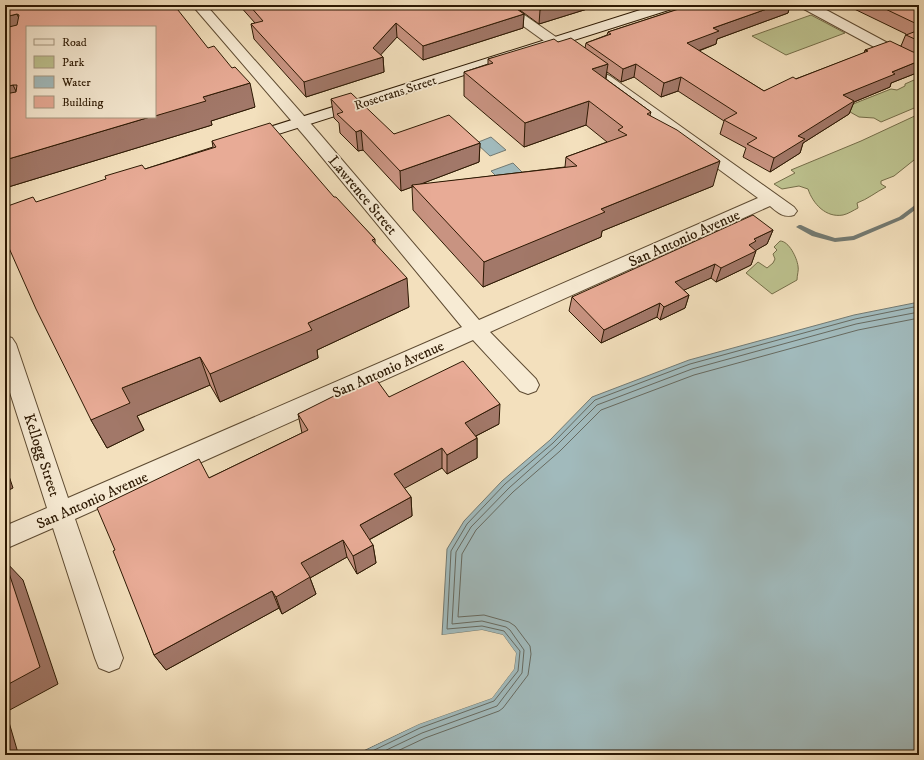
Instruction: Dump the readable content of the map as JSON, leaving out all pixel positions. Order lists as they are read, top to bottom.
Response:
{
  "streets": {
    "street": [
      "Rosecrans Street",
      "Lawrence Street",
      "San Antonio Avenue",
      "Kellogg Street"
    ]
  },
  "crossings": [
    ["Rosecrans Street", "Lawrence Street"],
    ["Lawrence Street", "San Antonio Avenue"],
    ["San Antonio Avenue", "Kellogg Street"]
  ],
  "legend": [
    "Road",
    "Park",
    "Water",
    "Building"
  ]
}
